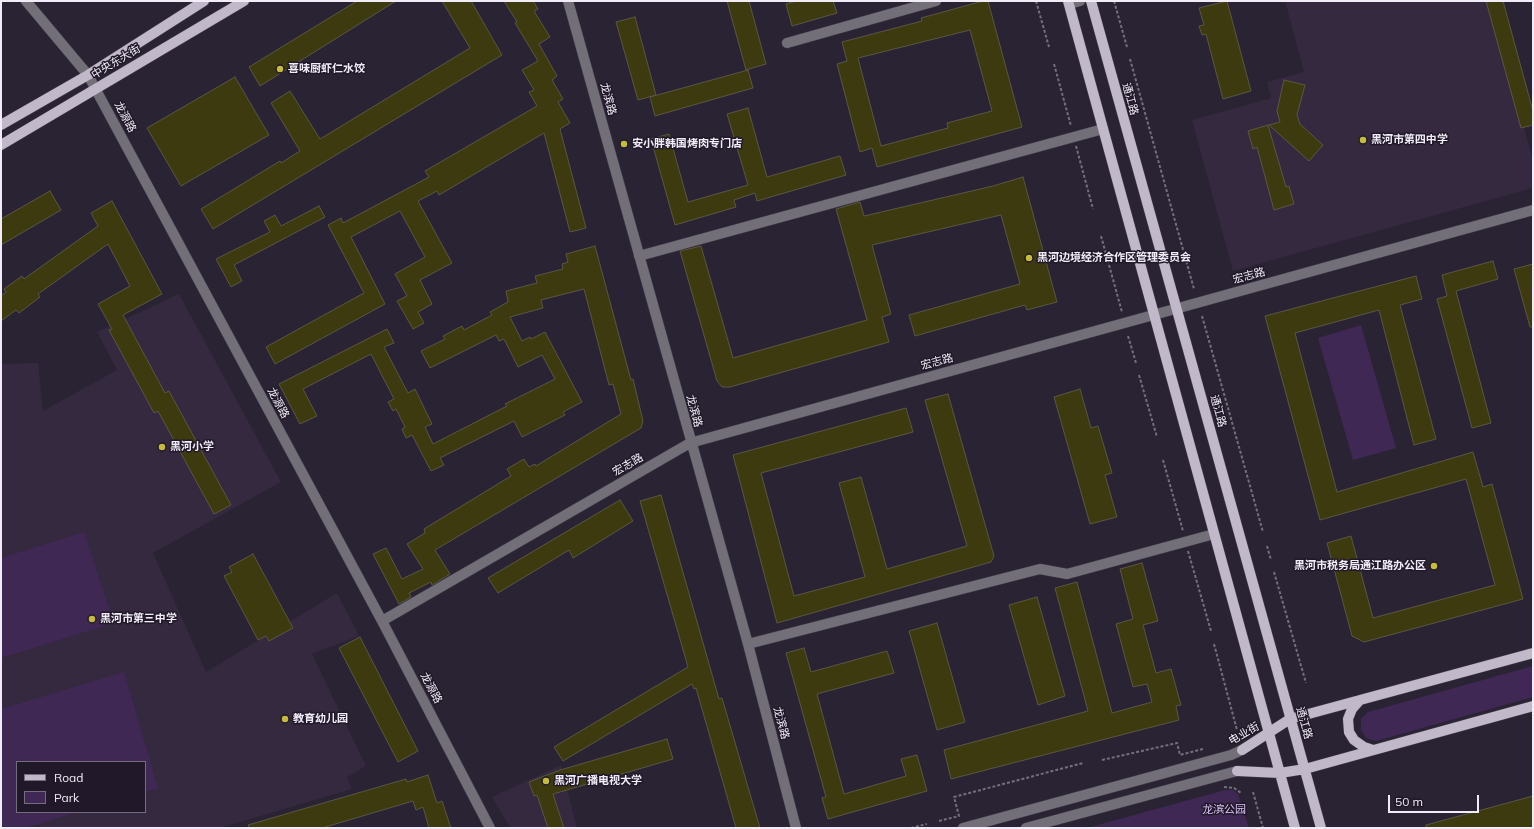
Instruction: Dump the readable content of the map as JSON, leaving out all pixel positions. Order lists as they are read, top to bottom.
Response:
{
  "streets": {
    "main road": ["中央东大街", "通江路", "电业街"],
    "street": ["龙滨路", "龙源路", "宏志路"]
  },
  "crossings": [
    ["中央东大街", "龙源路"],
    ["龙滨路", "宏志路"],
    ["通江路", "宏志路"],
    ["通江路", "电业街"],
    ["龙源路", "宏志路"]
  ],
  "parks": ["龙滨公园"],
  "places": [
    "喜味厨虾仁水饺",
    "黑河市第四中学",
    "安小胖韩国烤肉专门店",
    "黑河边境经济合作区管理委员会",
    "黑河小学",
    "黑河市税务局通江路办公区",
    "黑河市第三中学",
    "教育幼儿园",
    "黑河广播电视大学"
  ],
  "legend": ["Road", "Park"],
  "scale_bar": "50 m"
}
